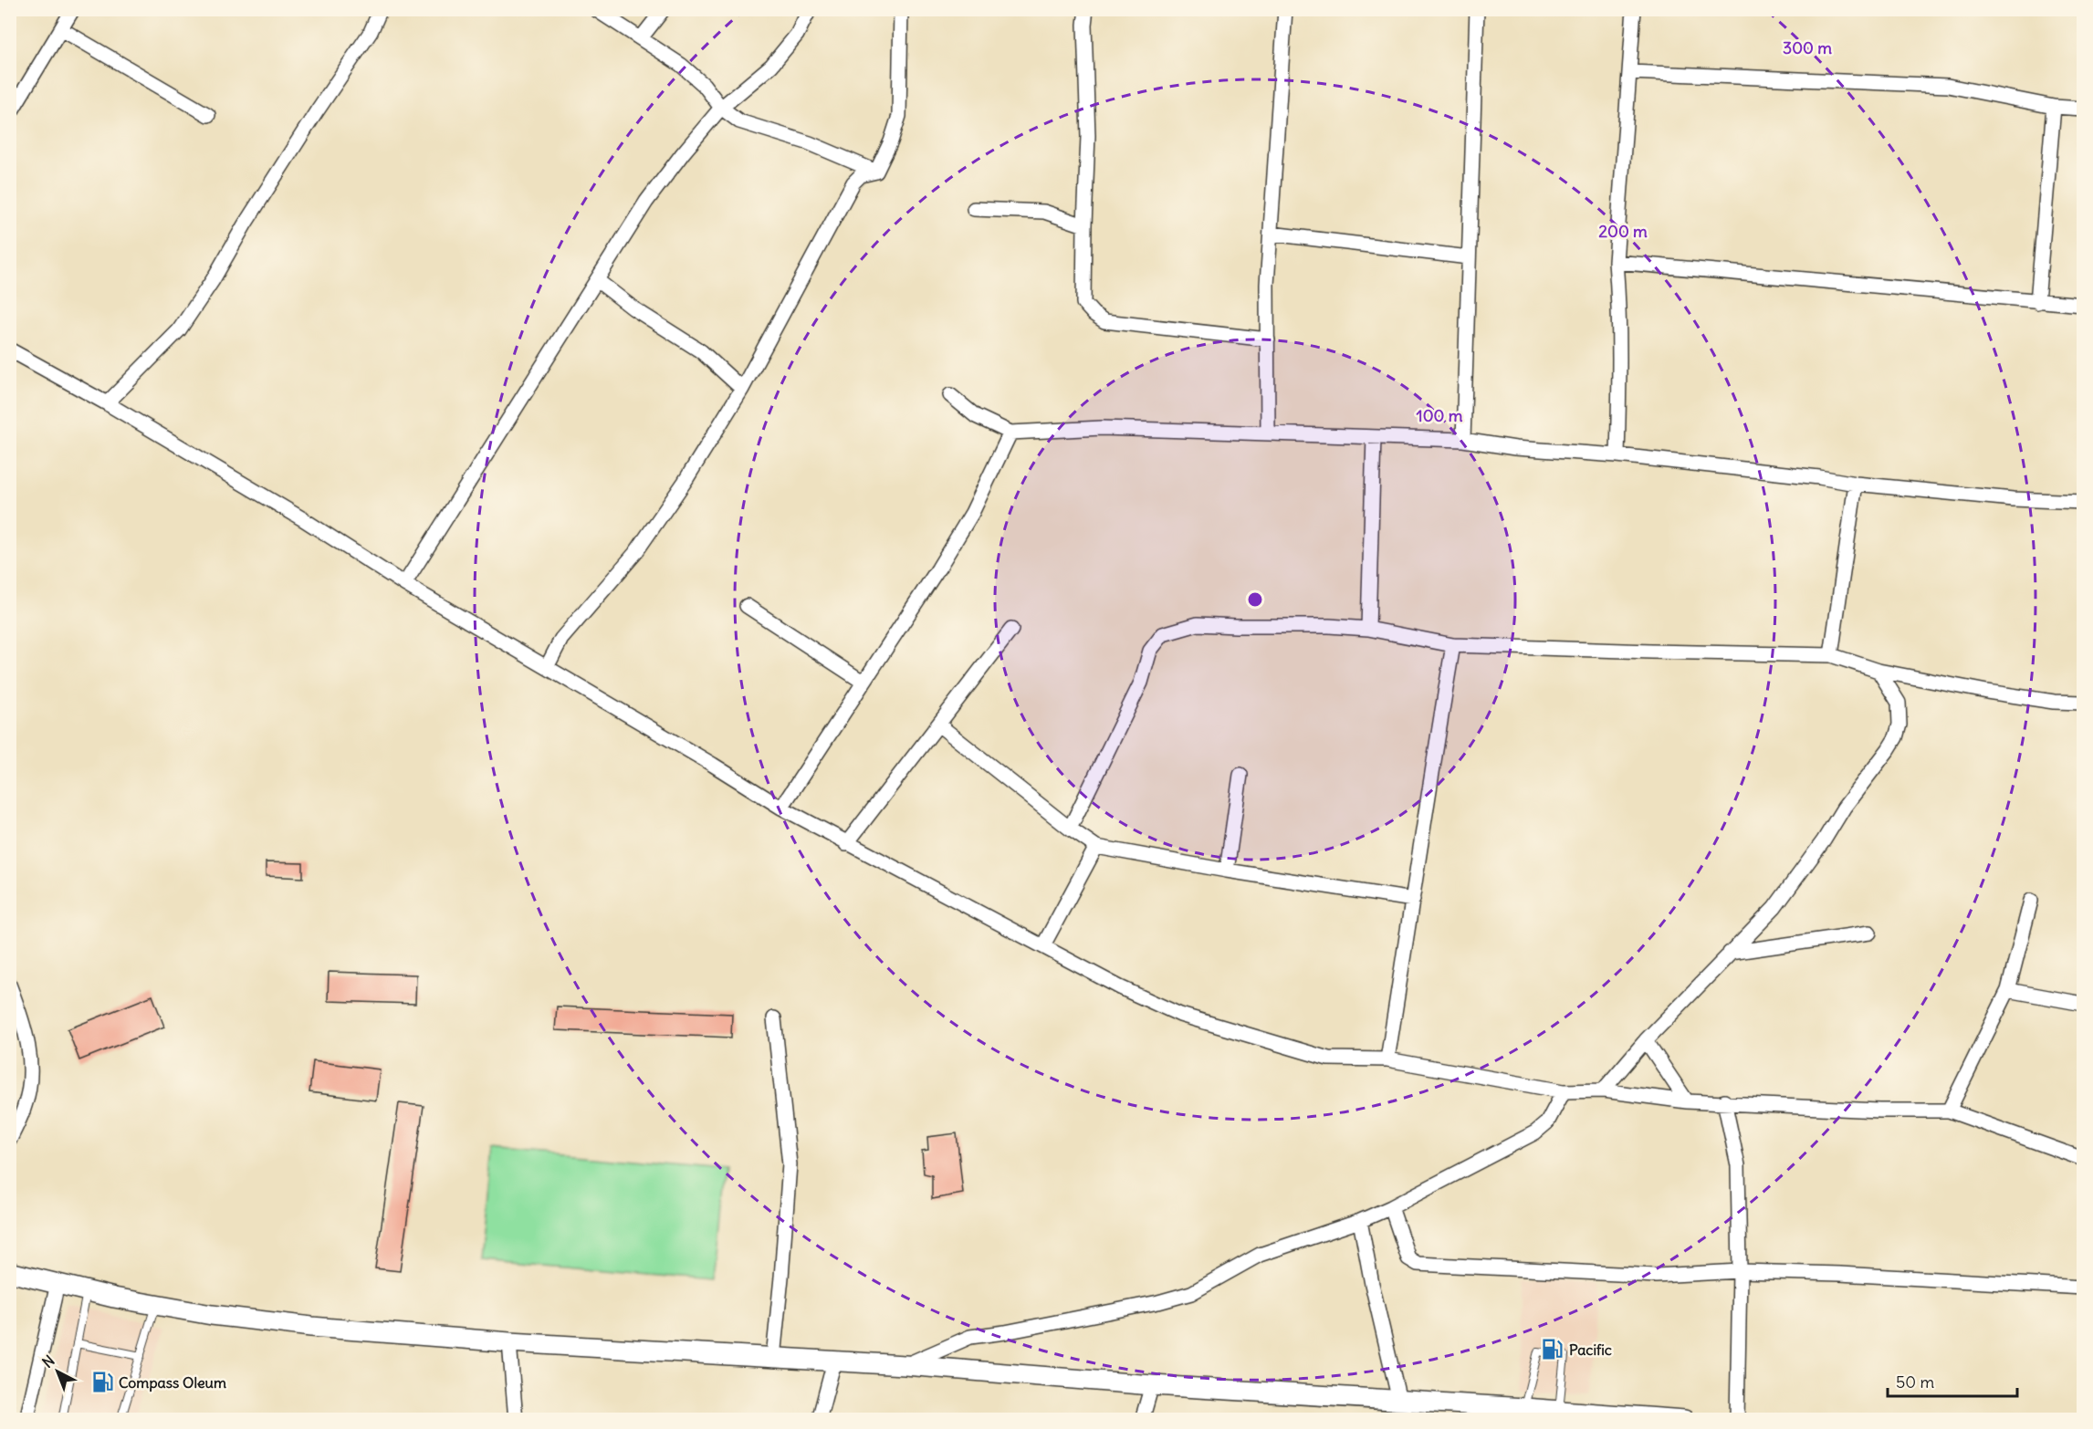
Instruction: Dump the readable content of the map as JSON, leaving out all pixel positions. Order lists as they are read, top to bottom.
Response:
{
  "places": {
    "fuel station": ["Pacific", "Compass Oleum"]
  },
  "scale_bar": "50 m",
  "north": "top left",
  "rings": ["300 m", "200 m", "100 m"]
}
